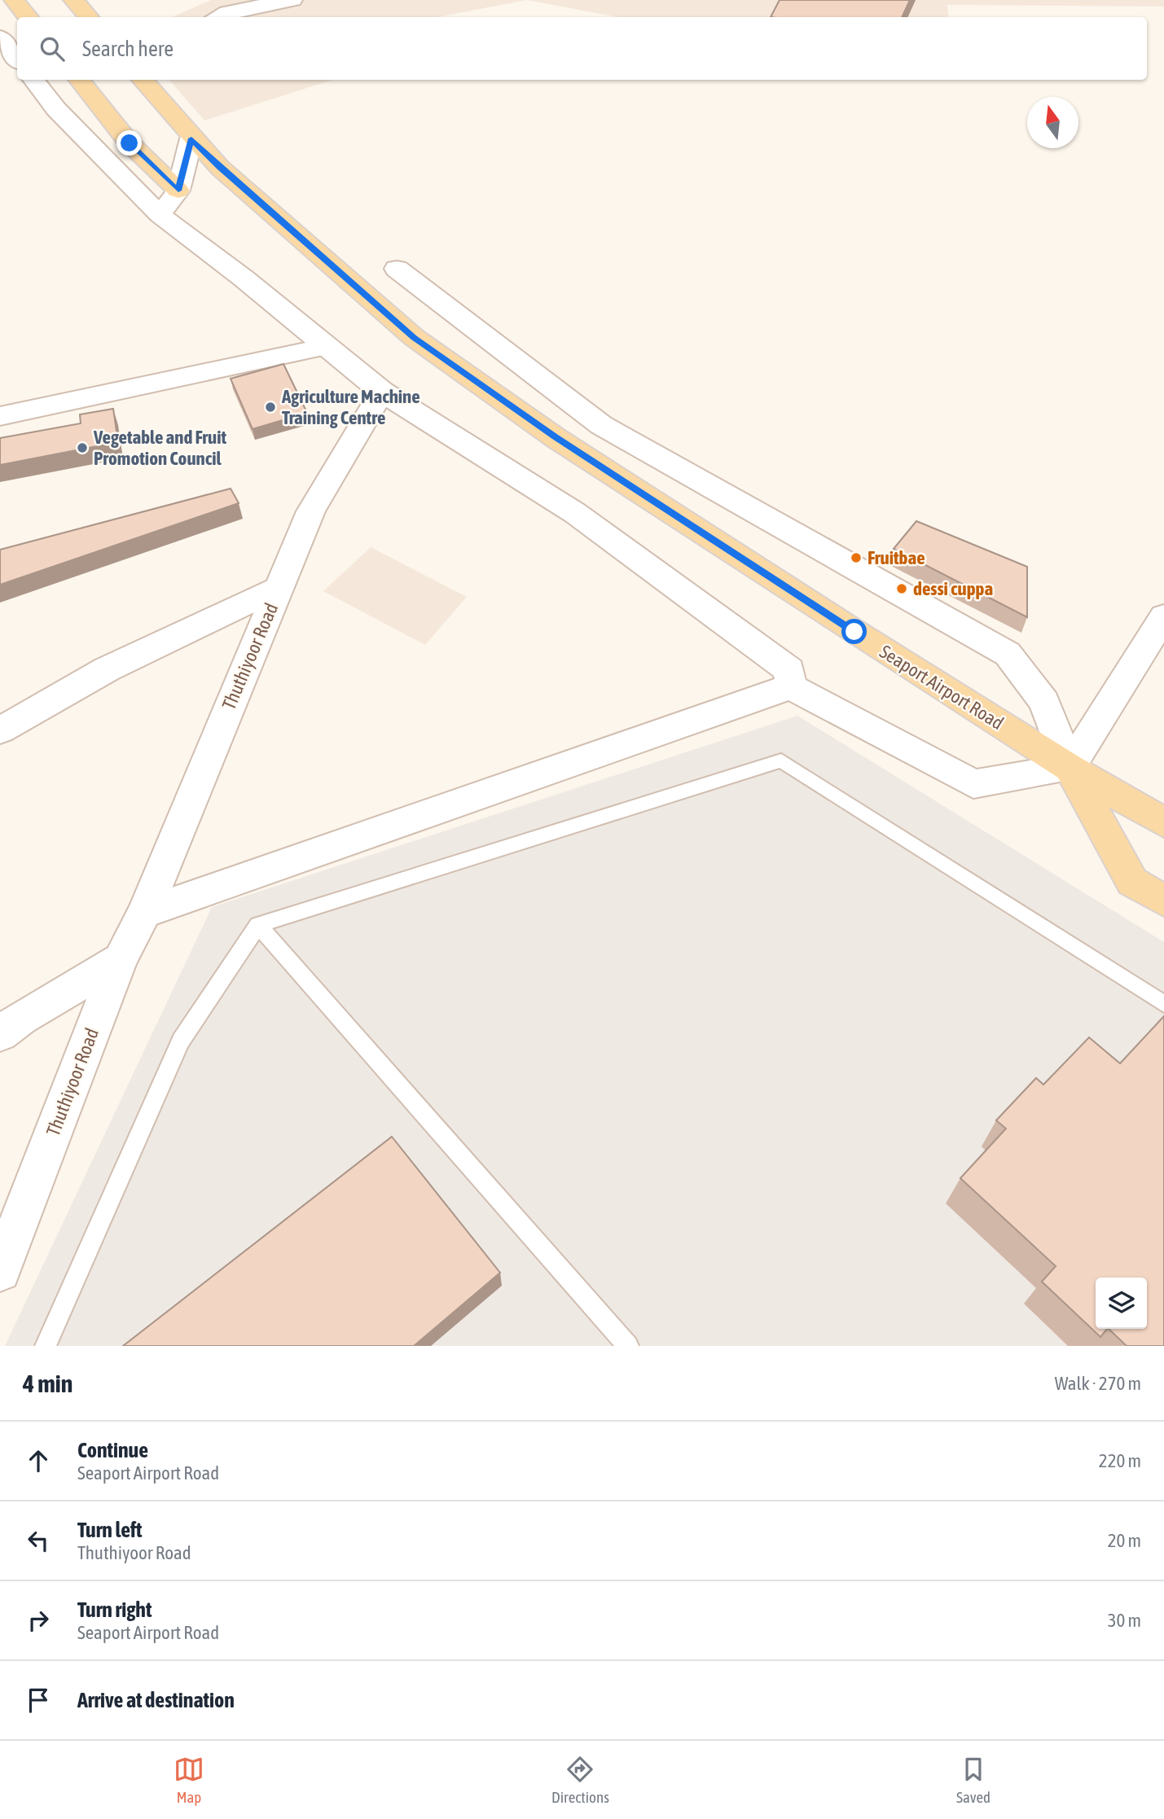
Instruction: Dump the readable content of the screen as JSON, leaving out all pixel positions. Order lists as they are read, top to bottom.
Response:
{
  "streets": {
    "main road": ["Seaport Airport Road"],
    "street": ["Thuthiyoor Road"]
  },
  "places": [
    "Agriculture Machine Training Centre",
    "Vegetable and Fruit Promotion Council",
    "Fruitbae",
    "dessi cuppa"
  ],
  "north": "top",
  "page": {
    "search": "Search here",
    "heading": ["4 min", "Walk · 270 m"],
    "list": [
      ["Continue", "Seaport Airport Road", "220 m"],
      ["Turn left", "Thuthiyoor Road", "20 m"],
      ["Turn right", "Seaport Airport Road", "30 m"],
      "Arrive at destination"
    ],
    "nav": ["Map", "Directions", "Saved"]
  }
}
